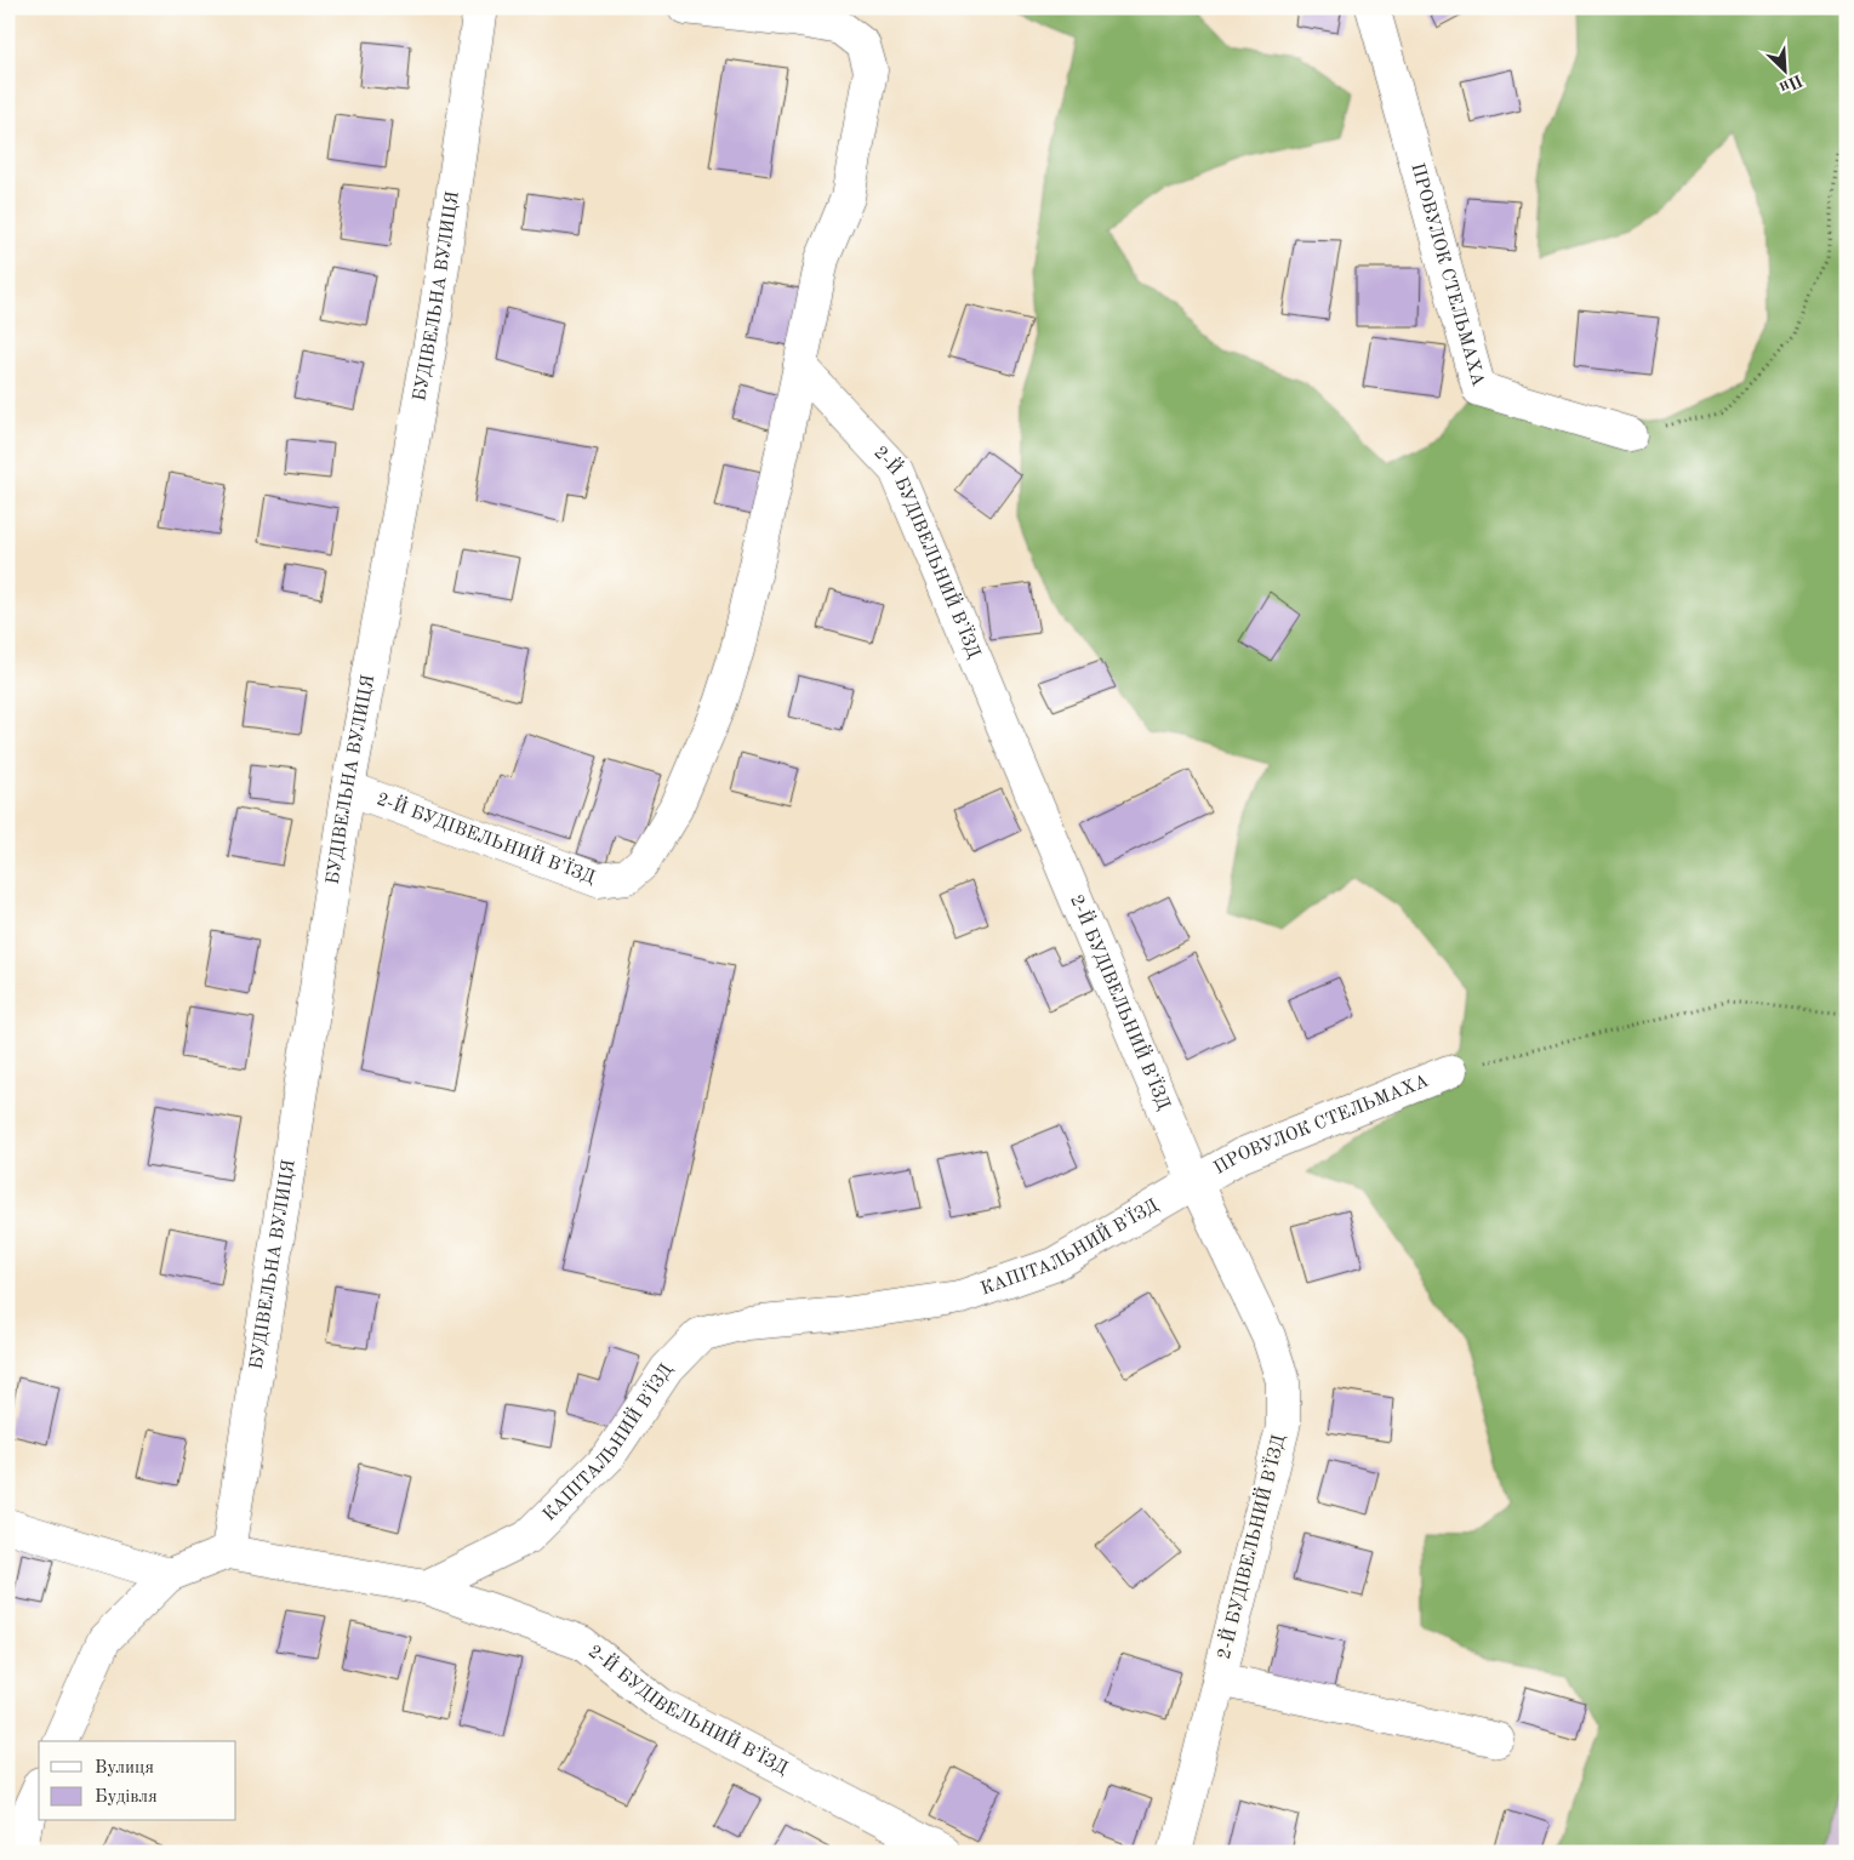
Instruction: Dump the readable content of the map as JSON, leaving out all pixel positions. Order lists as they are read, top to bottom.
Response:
{
  "streets": {
    "street": [
      "ПРОВУЛОК СТЕЛЬМАХА",
      "БУДІВЕЛЬНА ВУЛИЦЯ",
      "2-Й БУДІВЕЛЬНИЙ В’ЇЗД",
      "КАПІТАЛЬНИЙ В'ЇЗД"
    ]
  },
  "crossings": [
    ["ПРОВУЛОК СТЕЛЬМАХА", "2-Й БУДІВЕЛЬНИЙ В’ЇЗД"],
    ["ПРОВУЛОК СТЕЛЬМАХА", "КАПІТАЛЬНИЙ В'ЇЗД"],
    ["БУДІВЕЛЬНА ВУЛИЦЯ", "2-Й БУДІВЕЛЬНИЙ В’ЇЗД"],
    ["2-Й БУДІВЕЛЬНИЙ В’ЇЗД", "КАПІТАЛЬНИЙ В'ЇЗД"]
  ],
  "legend": ["Вулиця", "Будівля"],
  "north": "bottom right"
}
